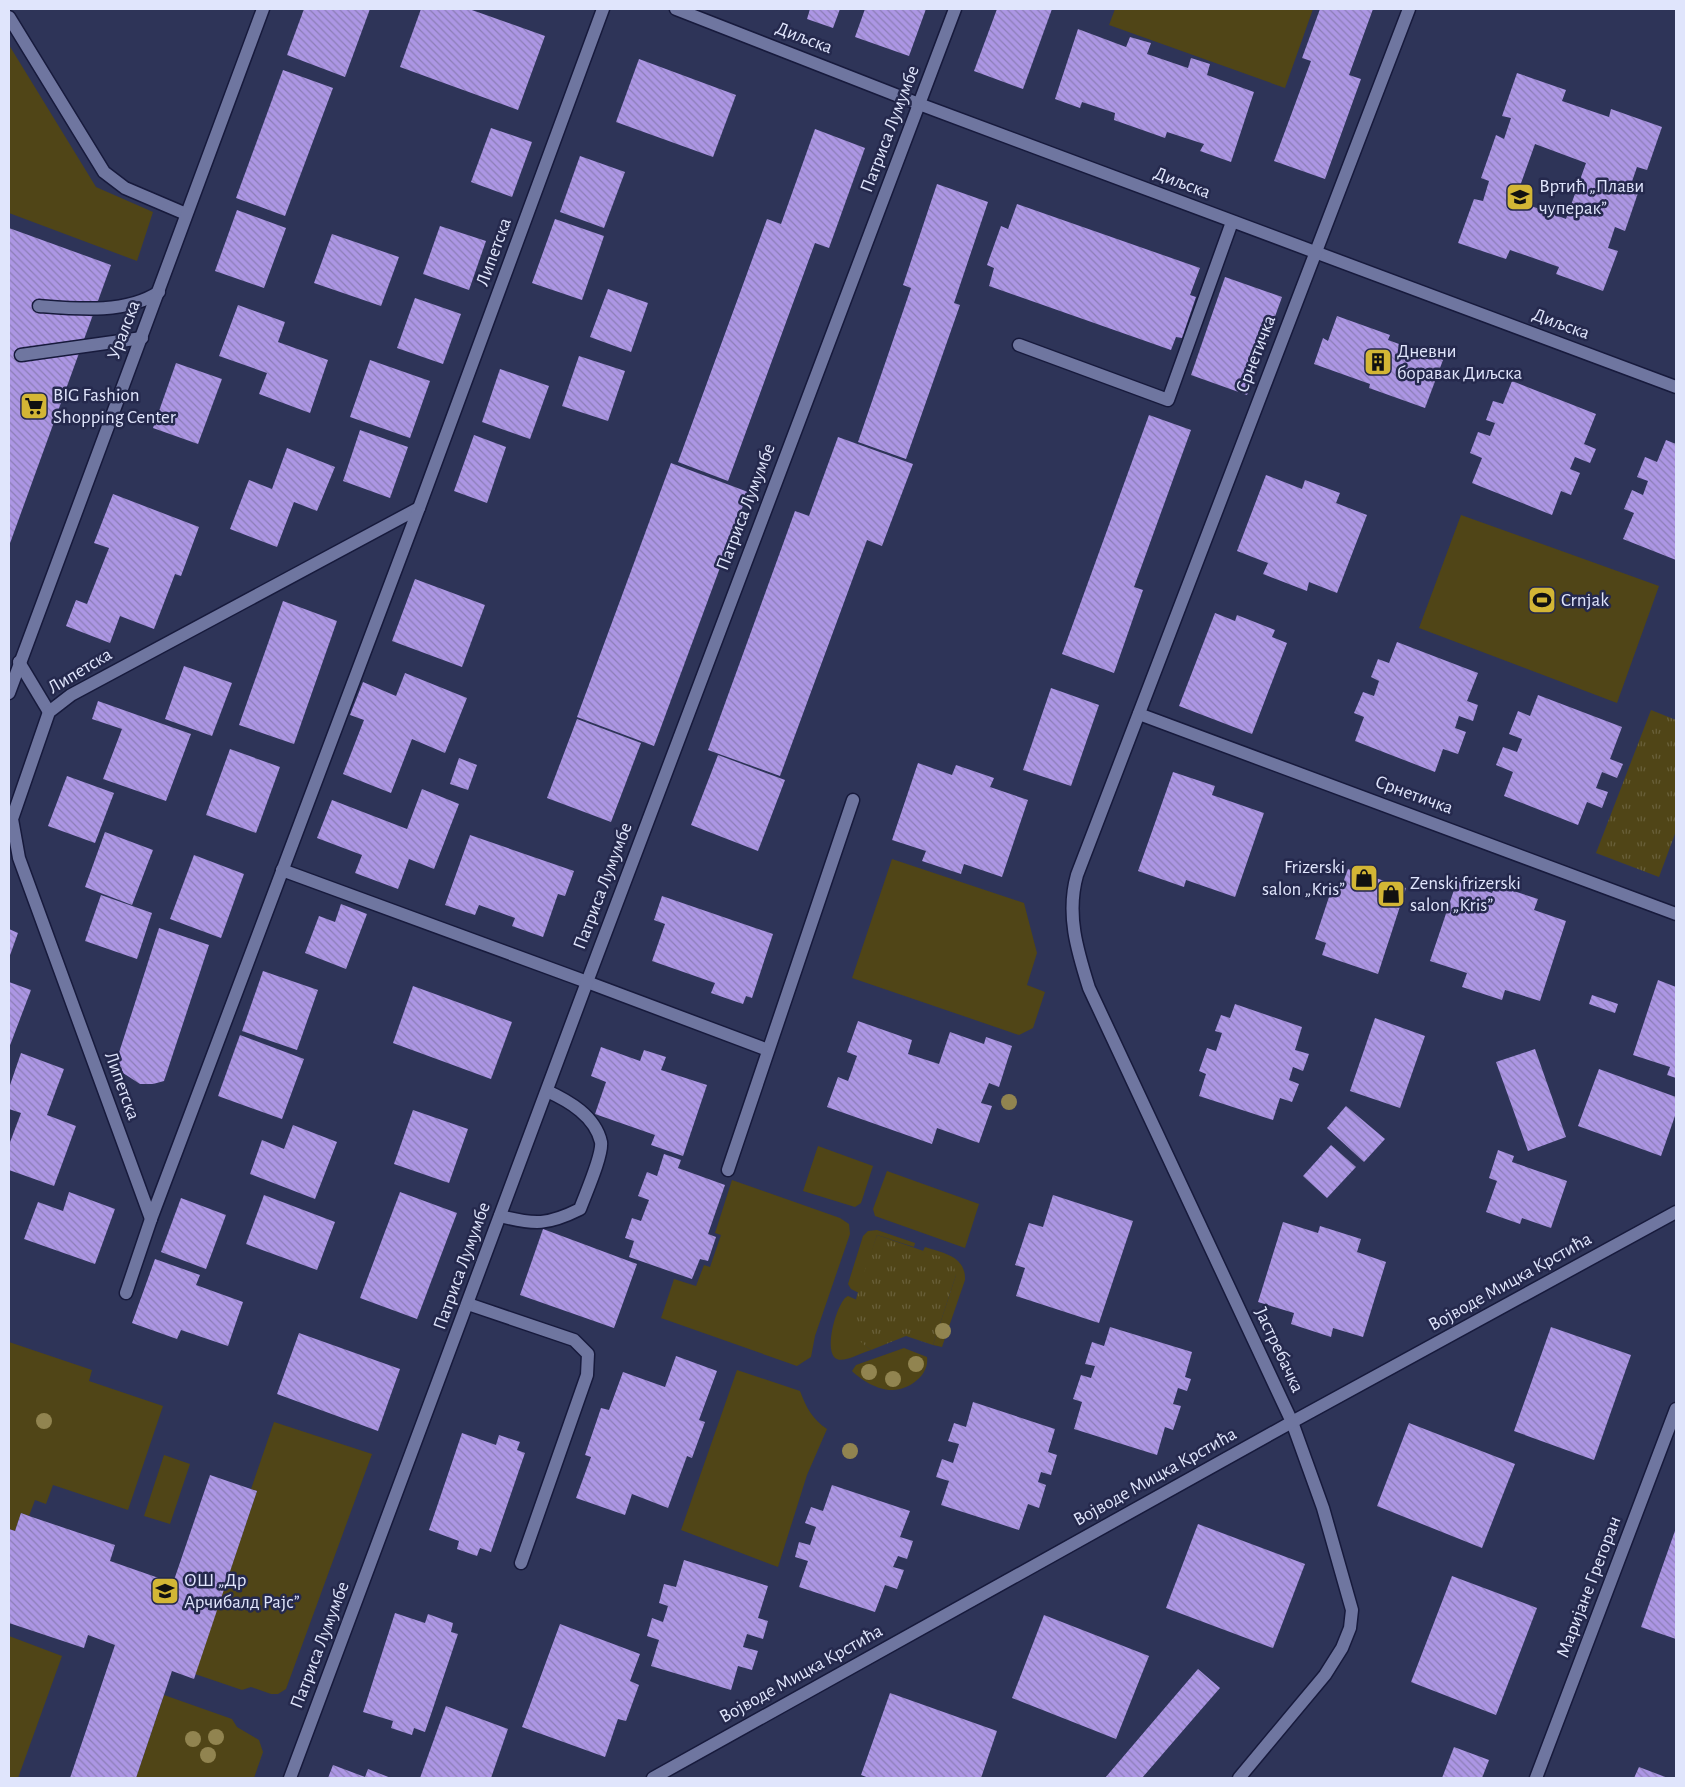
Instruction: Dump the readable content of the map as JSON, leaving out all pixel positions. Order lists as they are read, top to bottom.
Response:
{
  "streets": {
    "street": [
      "Диљска",
      "Патриса Лумумбе",
      "Липетска",
      "Уралска",
      "Срнетичка",
      "Војводе Мицка Крстића",
      "Јастребачка",
      "Маријане Грегоран"
    ]
  },
  "crossings": [
    ["Диљска", "Патриса Лумумбе"],
    ["Диљска", "Срнетичка"],
    ["Срнетичка", "Јастребачка"],
    ["Војводе Мицка Крстића", "Јастребачка"]
  ],
  "places": {
    "school or university": ["Вртић „Плави чуперак”", "ОШ „Др Арчибалд Рајс”"],
    "building": ["Дневни боравак Диљска"],
    "supermarket": ["BIG Fashion Shopping Center"],
    "sports": ["Crnjak"],
    "shop": ["Frizerski salon „Kris”", "Zenski frizerski salon „Kris”"]
  }
}
